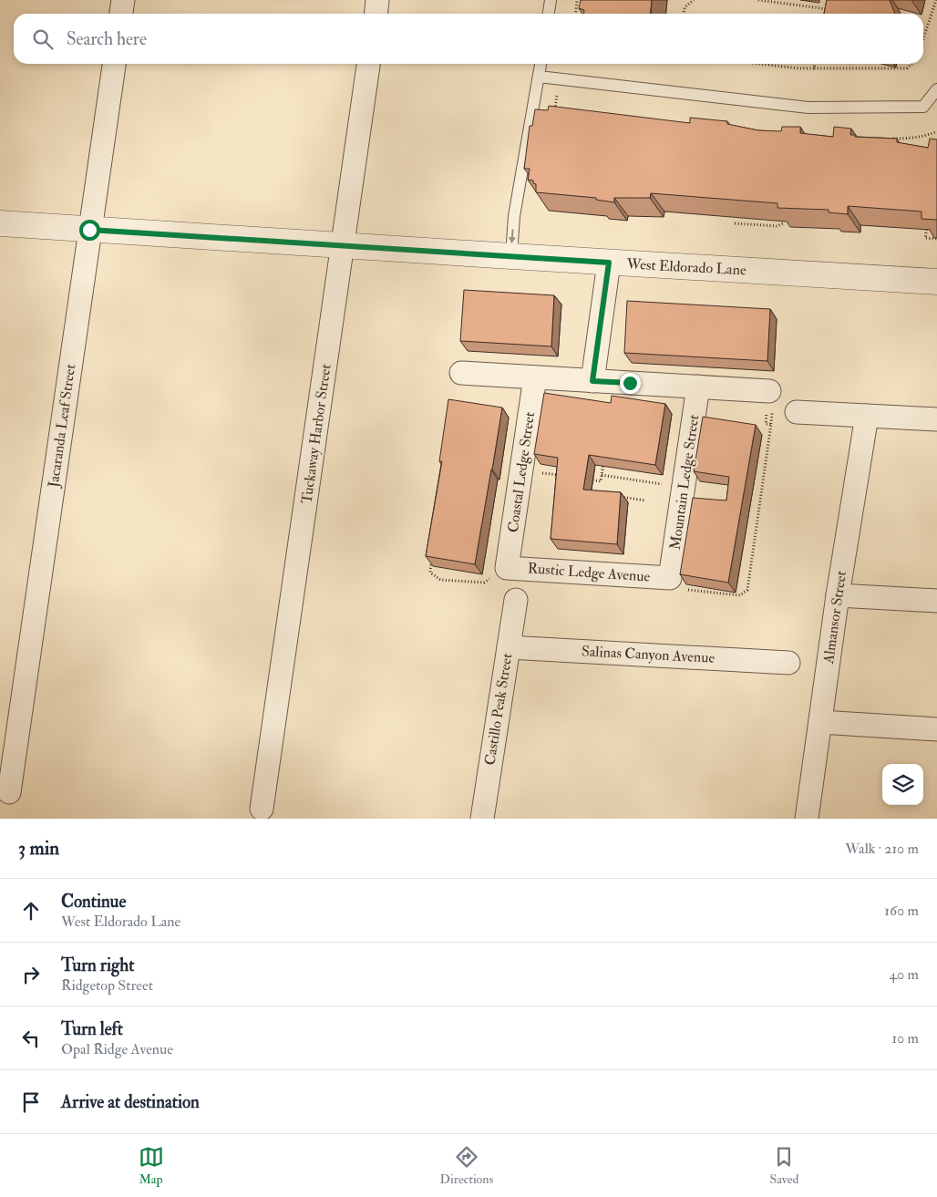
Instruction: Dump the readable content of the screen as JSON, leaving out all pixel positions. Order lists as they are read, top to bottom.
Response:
{
  "streets": {
    "street": [
      "West Eldorado Lane",
      "Jacaranda Leaf Street",
      "Tuckaway Harbor Street",
      "Coastal Ledge Street",
      "Mountain Ledge Street",
      "Rustic Ledge Avenue",
      "Almansor Street",
      "Salinas Canyon Avenue",
      "Castillo Peak Street"
    ]
  },
  "crossings": [
    ["West Eldorado Lane", "Jacaranda Leaf Street"],
    ["West Eldorado Lane", "Tuckaway Harbor Street"],
    ["Coastal Ledge Street", "Rustic Ledge Avenue"],
    ["Mountain Ledge Street", "Rustic Ledge Avenue"],
    ["Salinas Canyon Avenue", "Castillo Peak Street"]
  ],
  "page": {
    "search": "Search here",
    "heading": ["3 min", "Walk · 210 m"],
    "list": [
      ["Continue", "West Eldorado Lane", "160 m"],
      ["Turn right", "Ridgetop Street", "40 m"],
      ["Turn left", "Opal Ridge Avenue", "10 m"],
      "Arrive at destination"
    ],
    "nav": ["Map", "Directions", "Saved"]
  }
}
